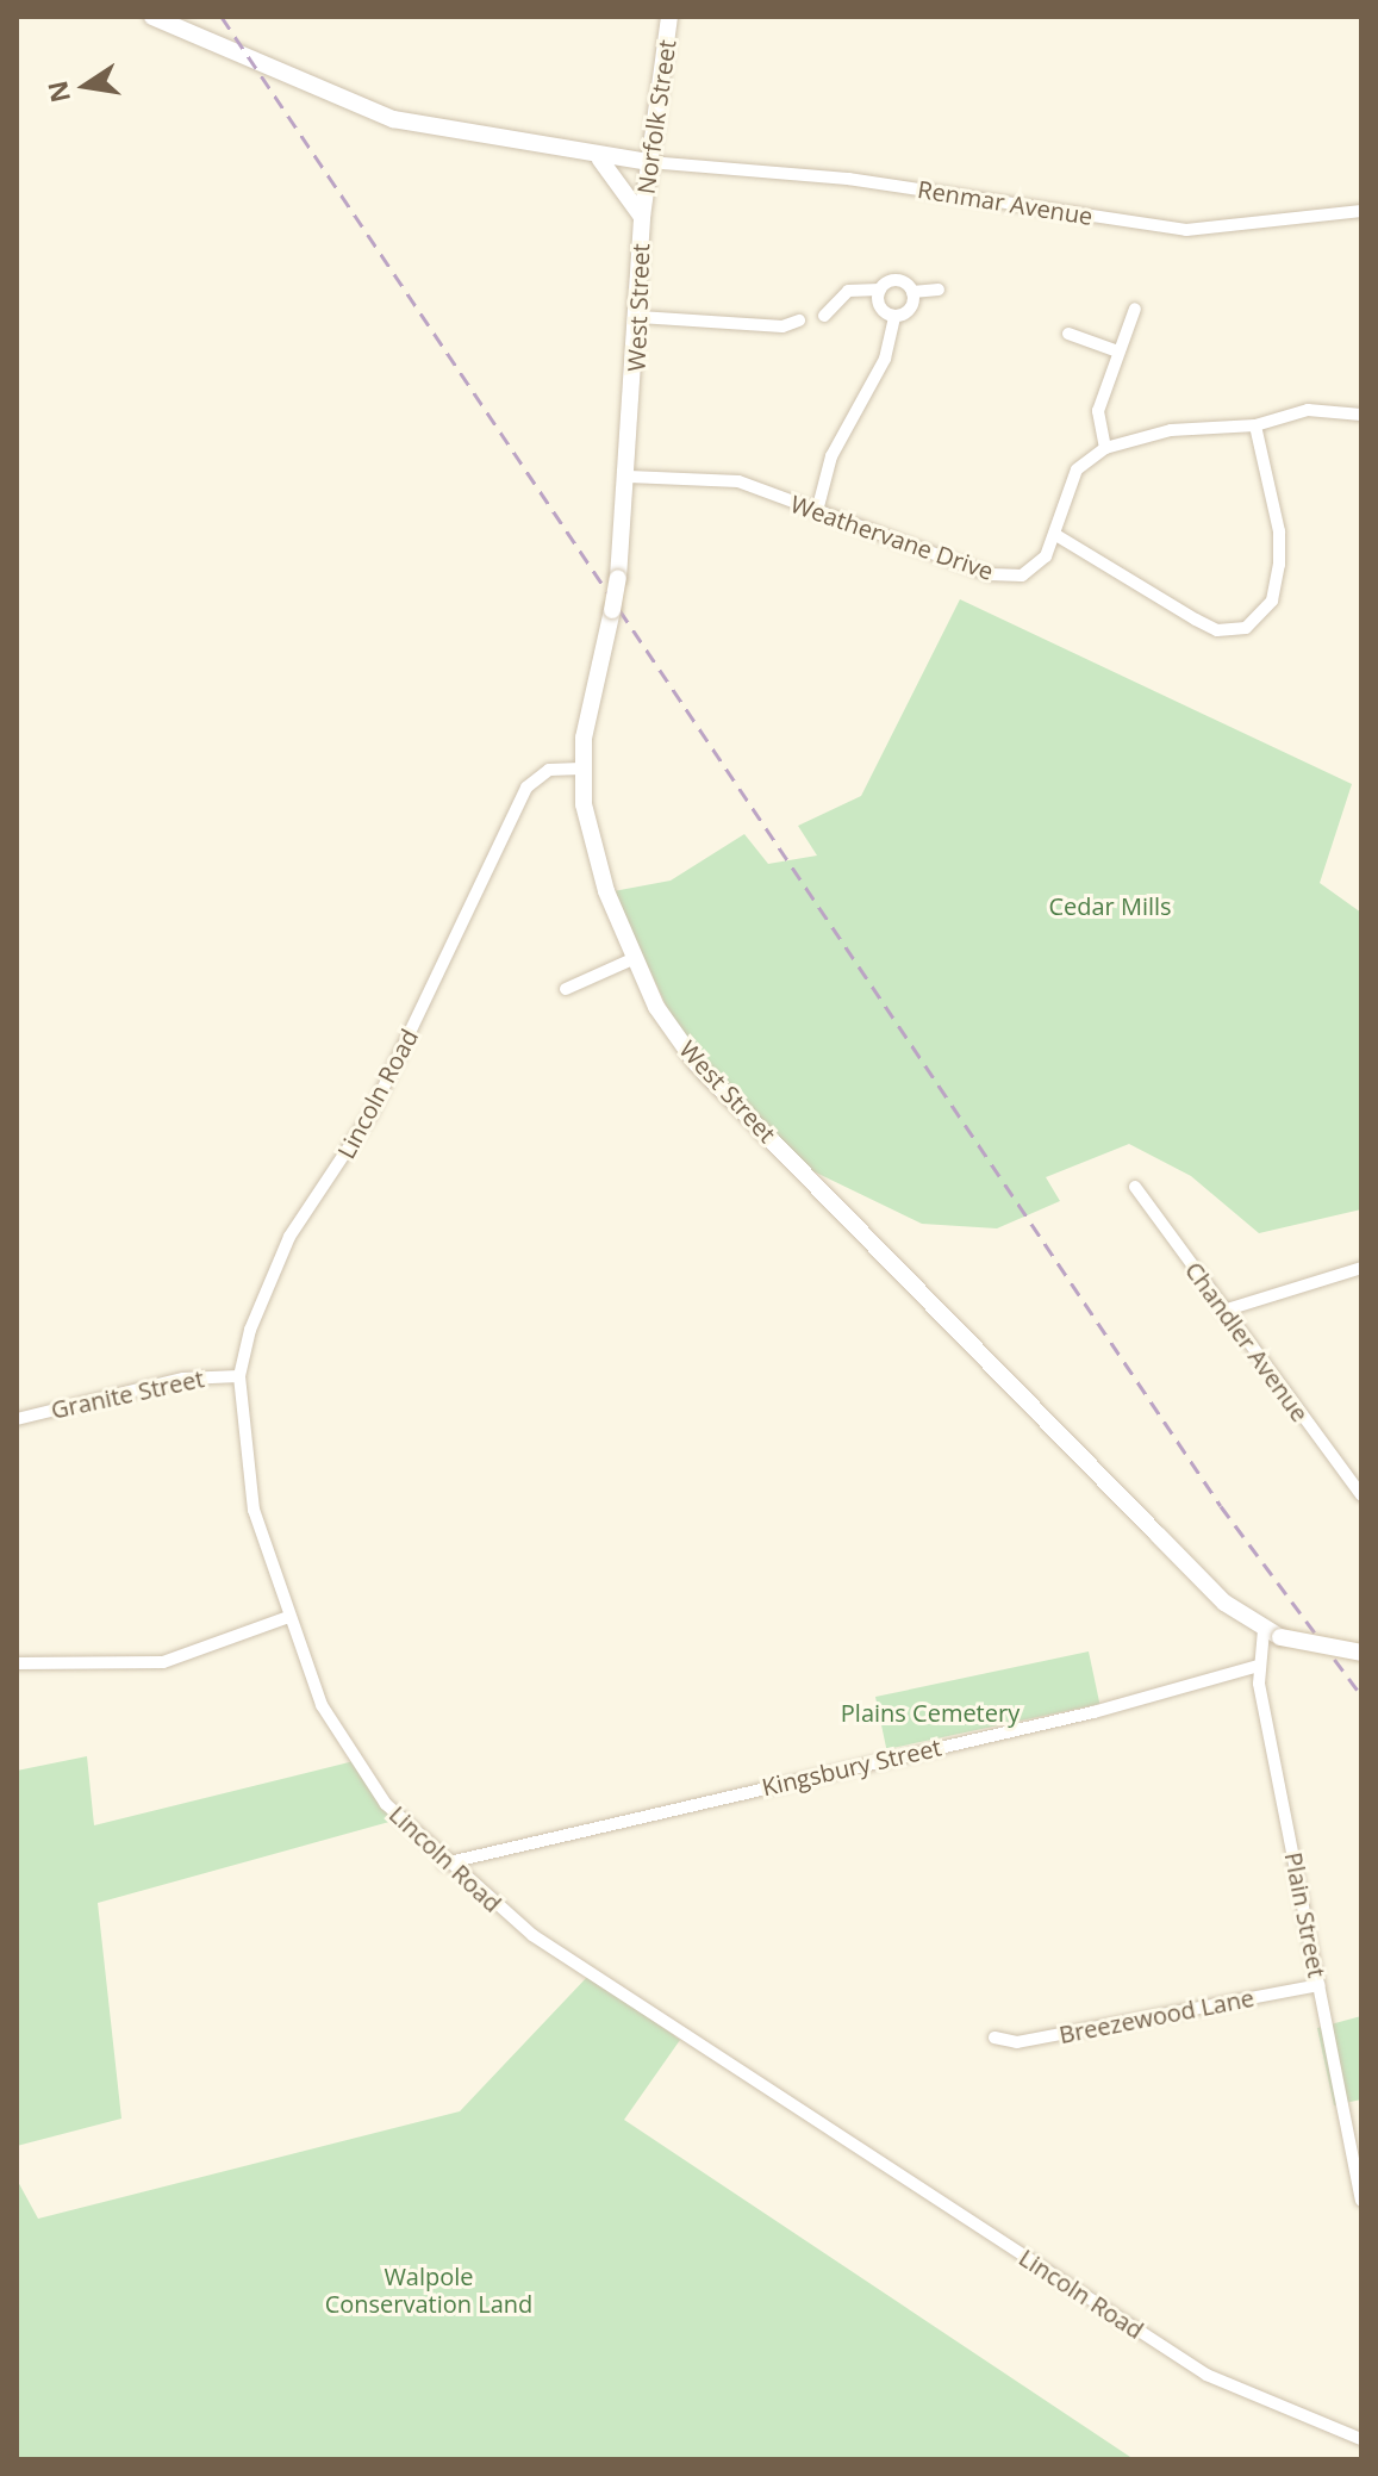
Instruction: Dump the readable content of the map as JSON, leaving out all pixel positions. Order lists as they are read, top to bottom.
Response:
{
  "streets": {
    "main road": ["Norfolk Street", "West Street"],
    "street": [
      "Renmar Avenue",
      "Weathervane Drive",
      "Lincoln Road",
      "Chandler Avenue",
      "Granite Street",
      "Kingsbury Street",
      "Plain Street",
      "Breezewood Lane"
    ]
  },
  "crossings": [
    ["Norfolk Street", "Renmar Avenue"],
    ["Norfolk Street", "West Street"],
    ["West Street", "Weathervane Drive"],
    ["West Street", "Lincoln Road"],
    ["West Street", "Plain Street"],
    ["Lincoln Road", "Granite Street"],
    ["Lincoln Road", "Kingsbury Street"],
    ["Kingsbury Street", "Plain Street"],
    ["Plain Street", "Breezewood Lane"]
  ],
  "parks": ["Cedar Mills", "Plains Cemetery", "Walpole Conservation Land"],
  "north": "left"
}
